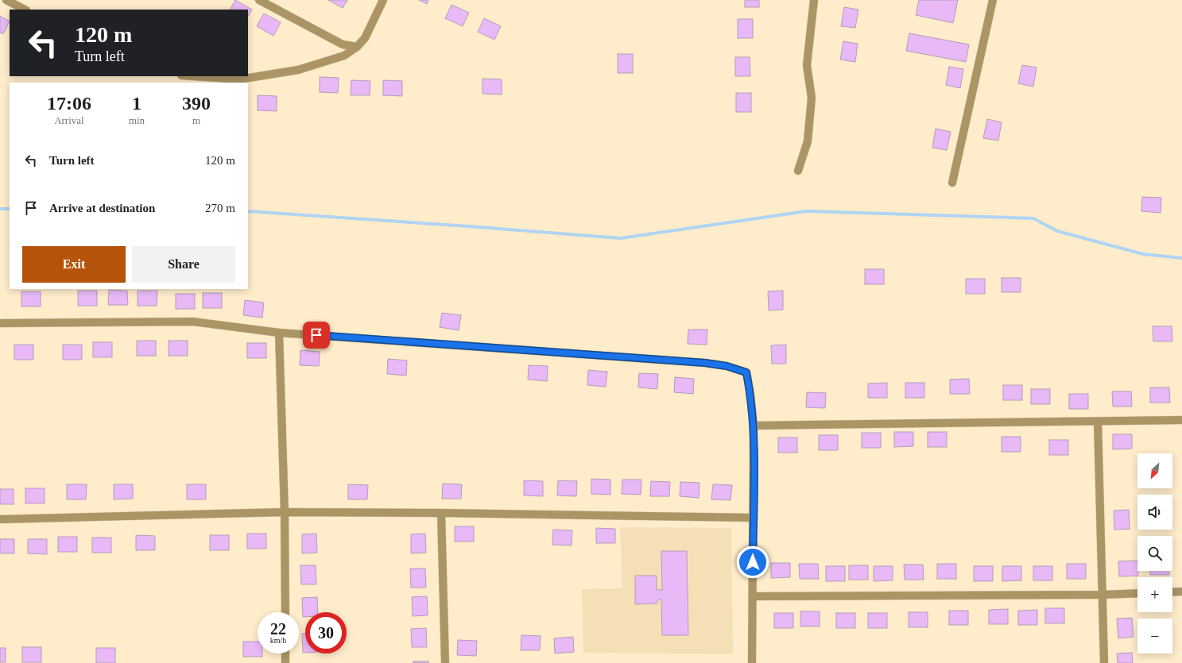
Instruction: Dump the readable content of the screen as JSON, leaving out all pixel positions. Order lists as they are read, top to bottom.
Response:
{
  "north": "bottom left",
  "page": {
    "turn": ["120 m", "Turn left"],
    "eta": [
      "17:06",
      "Arrival",
      "1",
      "min",
      "390",
      "m"
    ],
    "list": [
      {
        "name": "Turn left",
        "value": "120 m"
      },
      {
        "name": "Arrive at destination",
        "value": "270 m"
      }
    ],
    "buttons": ["Exit", "Share"],
    "map_buttons": ["+", "−"],
    "speed": "22 km/h",
    "limit": "30"
  }
}
